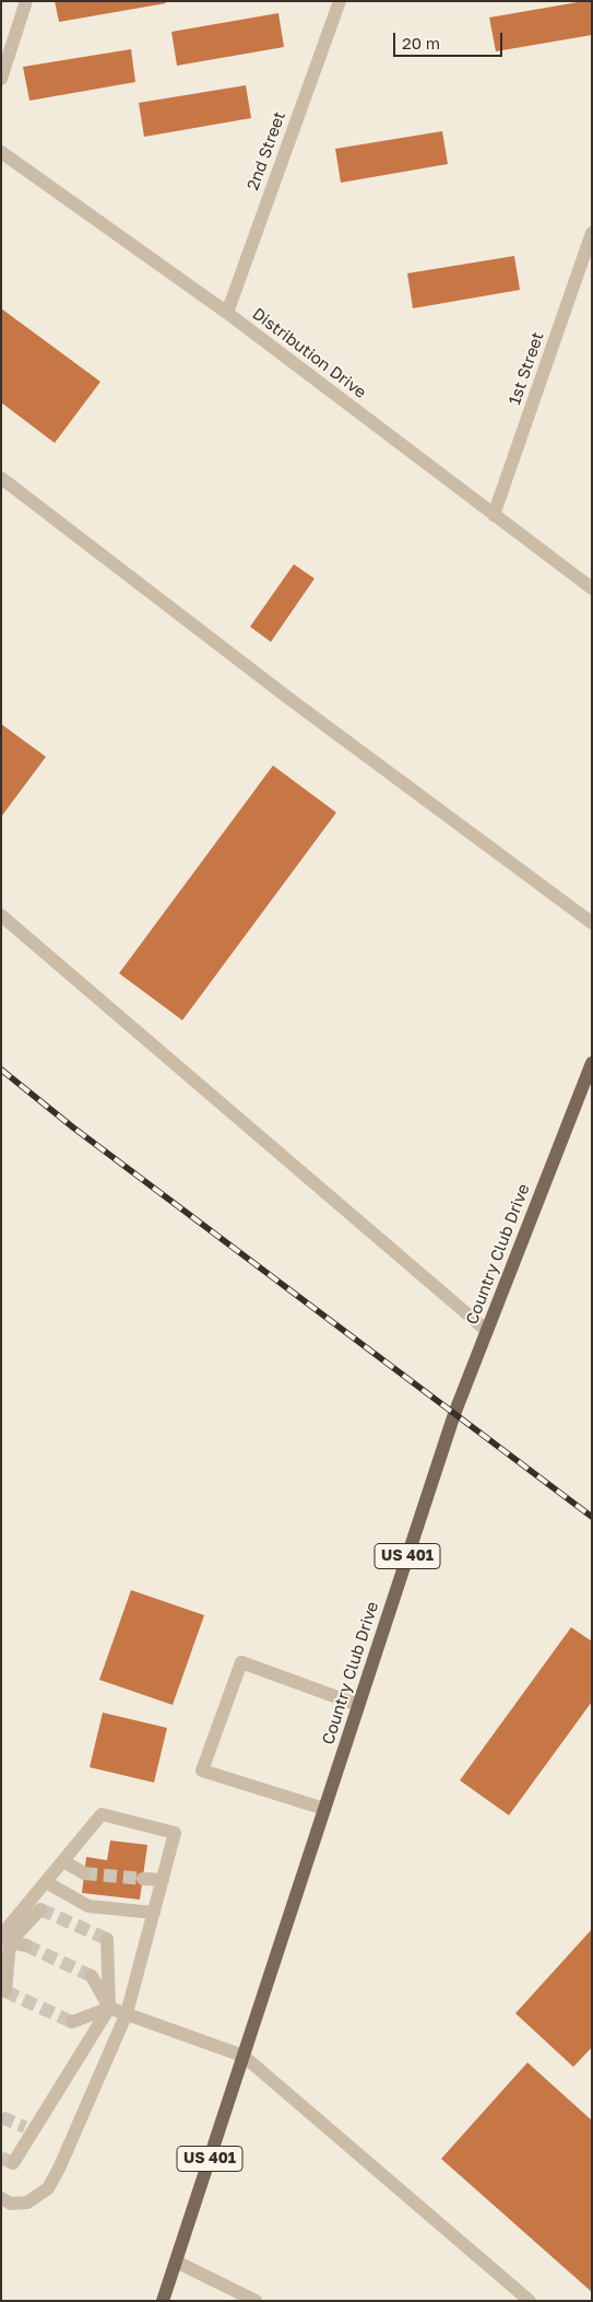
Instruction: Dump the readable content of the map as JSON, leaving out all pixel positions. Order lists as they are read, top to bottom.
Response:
{
  "streets": {
    "main road": ["Country Club Drive", "US 401"],
    "street": ["2nd Street", "Distribution Drive", "1st Street"]
  },
  "crossings": [
    ["2nd Street", "Distribution Drive"],
    ["Distribution Drive", "1st Street"]
  ],
  "scale_bar": "20 m"
}
